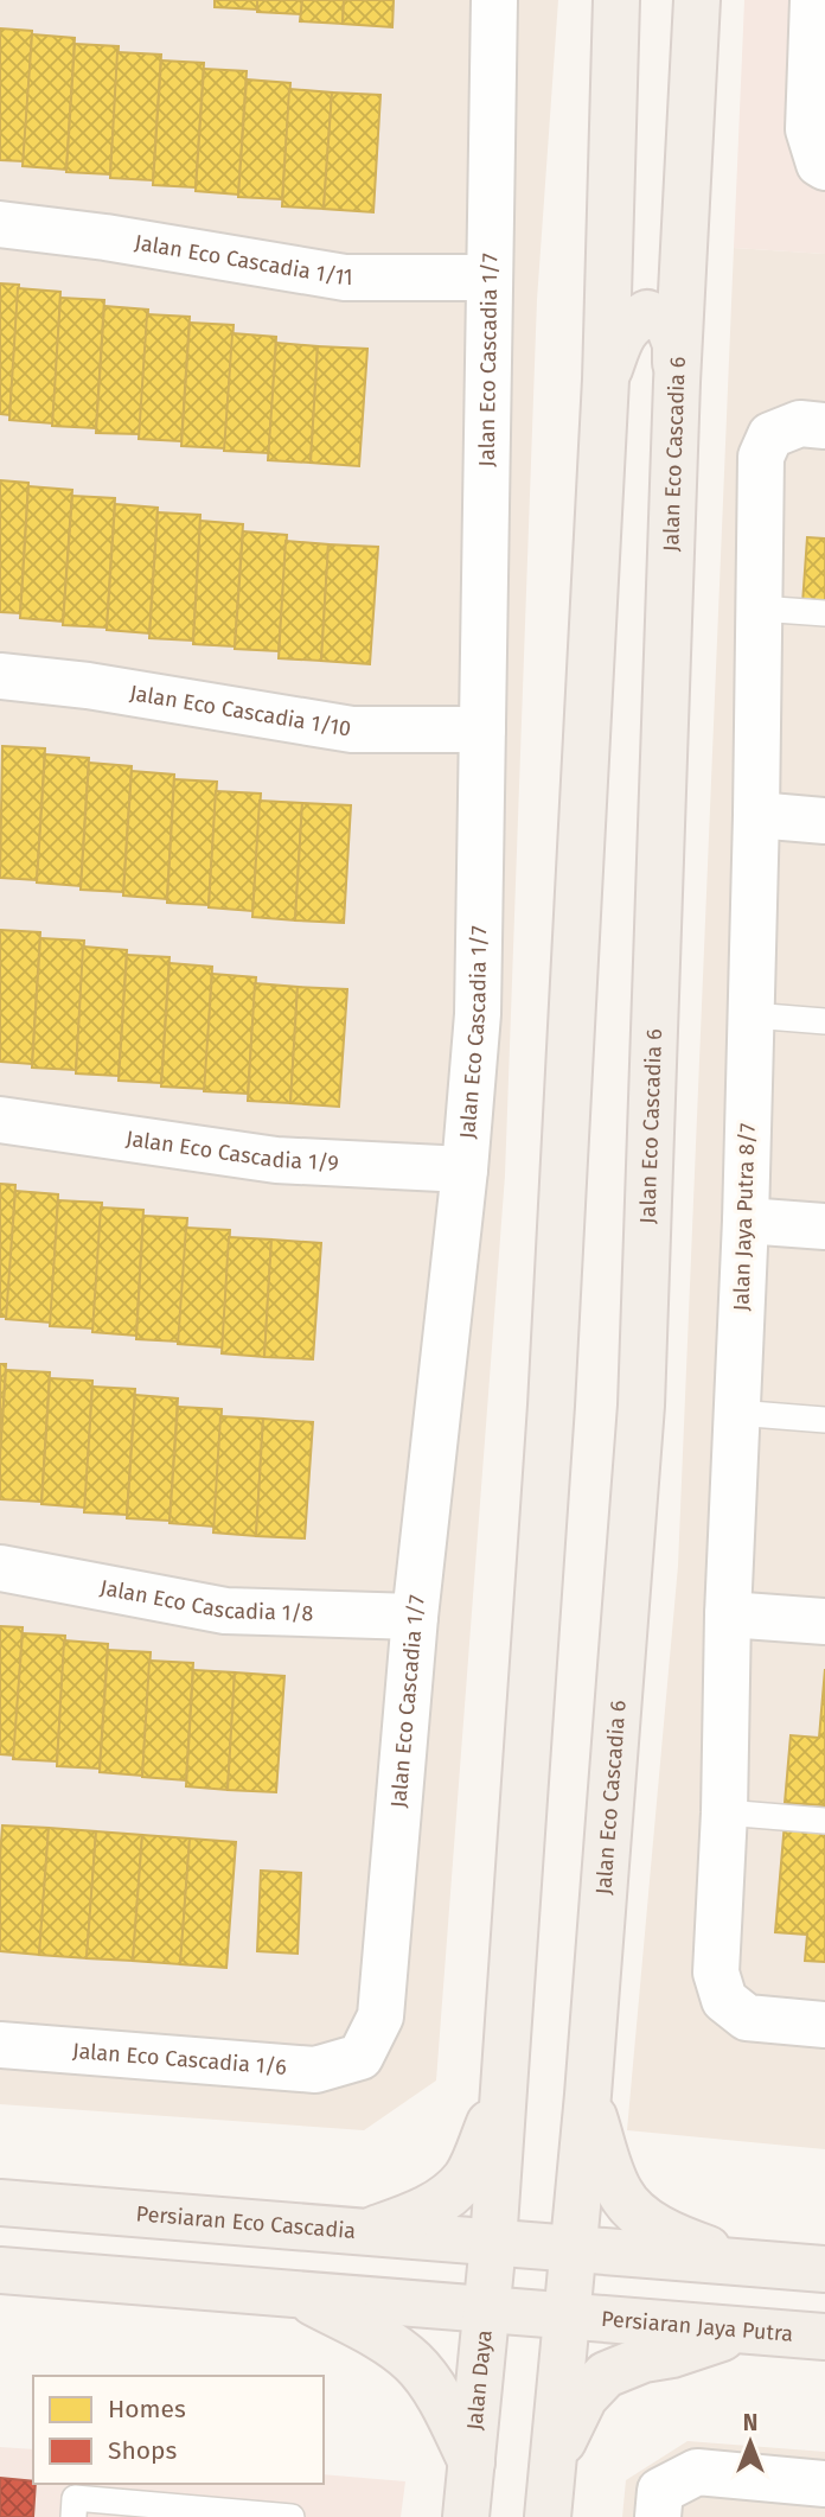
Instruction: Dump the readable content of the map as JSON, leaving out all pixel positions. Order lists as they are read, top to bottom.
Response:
{
  "streets": {
    "main road": [
      "Jalan Eco Cascadia 6",
      "Persiaran Eco Cascadia",
      "Persiaran Jaya Putra",
      "Jalan Daya"
    ],
    "street": [
      "Jalan Eco Cascadia 1/11",
      "Jalan Eco Cascadia 1/7",
      "Jalan Eco Cascadia 1/10",
      "Jalan Eco Cascadia 1/9",
      "Jalan Jaya Putra 8/7",
      "Jalan Eco Cascadia 1/8",
      "Jalan Eco Cascadia 1/6"
    ]
  },
  "crossings": [
    ["Jalan Eco Cascadia 1/11", "Jalan Eco Cascadia 1/7"],
    ["Jalan Eco Cascadia 1/7", "Jalan Eco Cascadia 1/10"],
    ["Jalan Eco Cascadia 1/7", "Jalan Eco Cascadia 1/9"],
    ["Jalan Eco Cascadia 1/7", "Jalan Eco Cascadia 1/8"],
    ["Jalan Eco Cascadia 1/7", "Jalan Eco Cascadia 1/6"],
    ["Jalan Eco Cascadia 6", "Persiaran Eco Cascadia"],
    ["Persiaran Eco Cascadia", "Jalan Daya"],
    ["Persiaran Jaya Putra", "Jalan Daya"]
  ],
  "legend": ["Homes", "Shops"],
  "north": "top"
}
